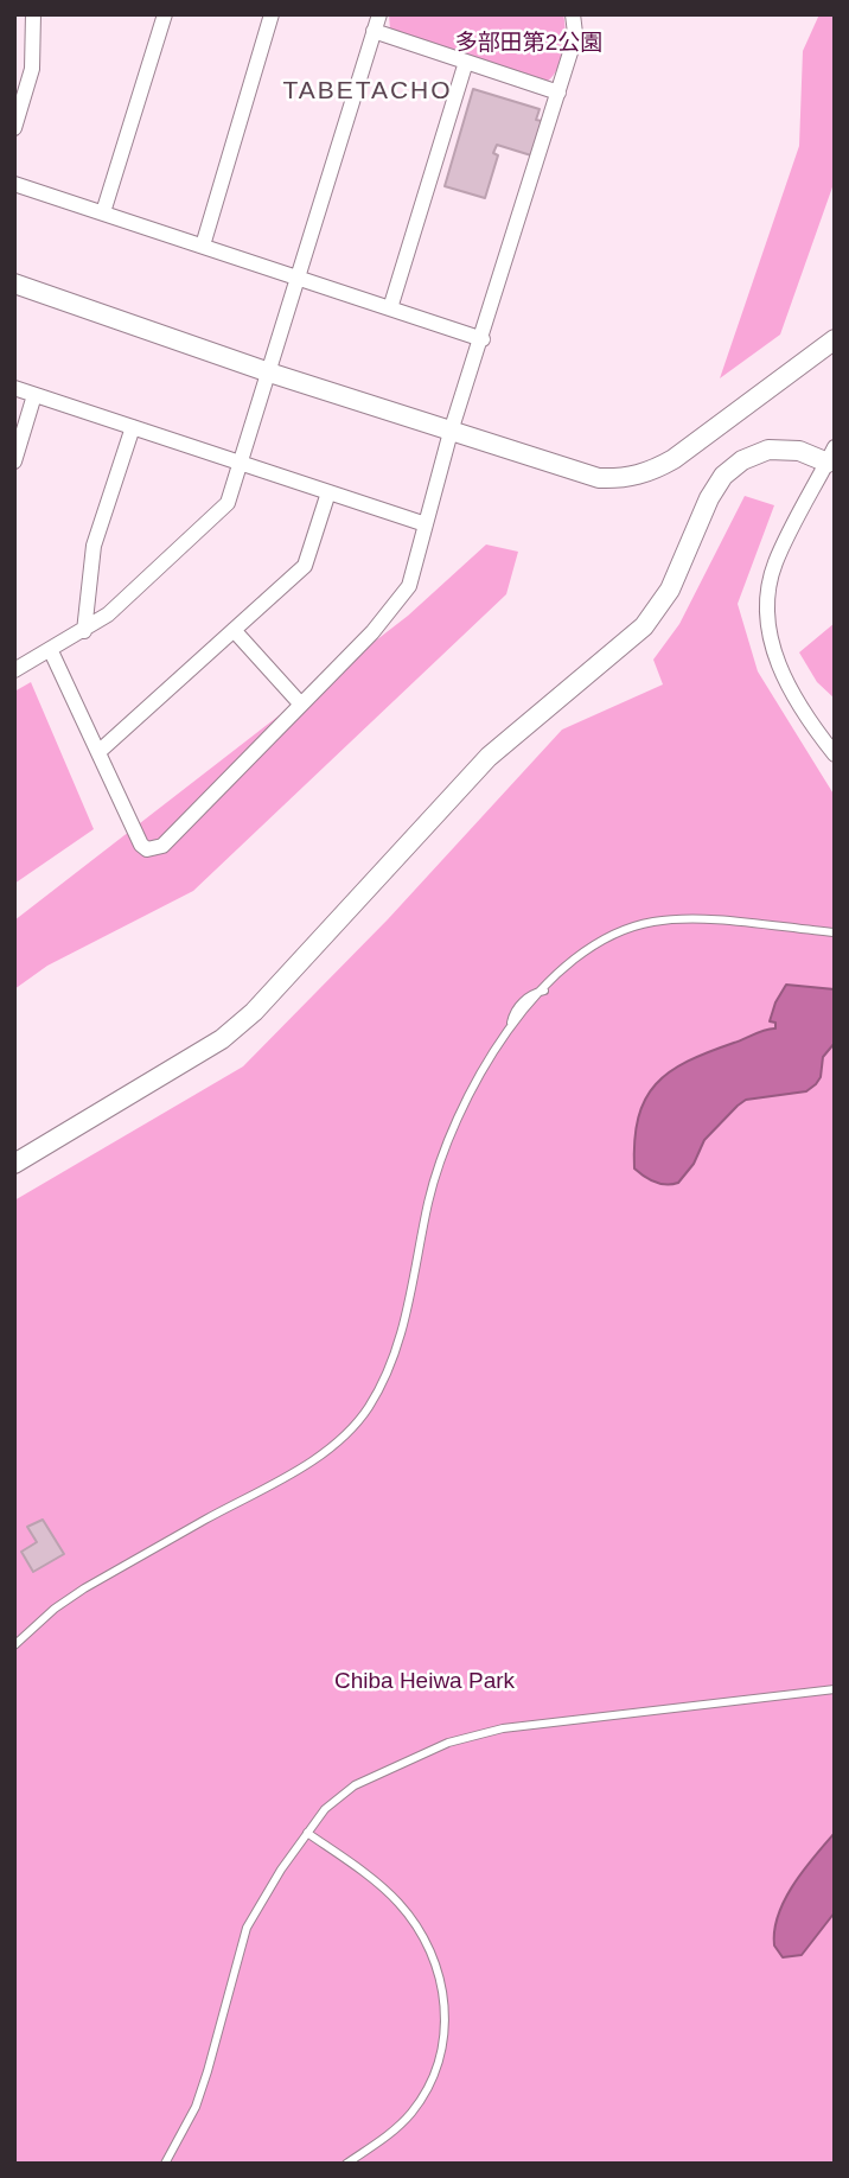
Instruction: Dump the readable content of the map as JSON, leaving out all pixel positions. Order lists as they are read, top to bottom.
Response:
{
  "districts": ["TABETACHO"],
  "parks": ["多部田第2公園", "Chiba Heiwa Park"]
}
